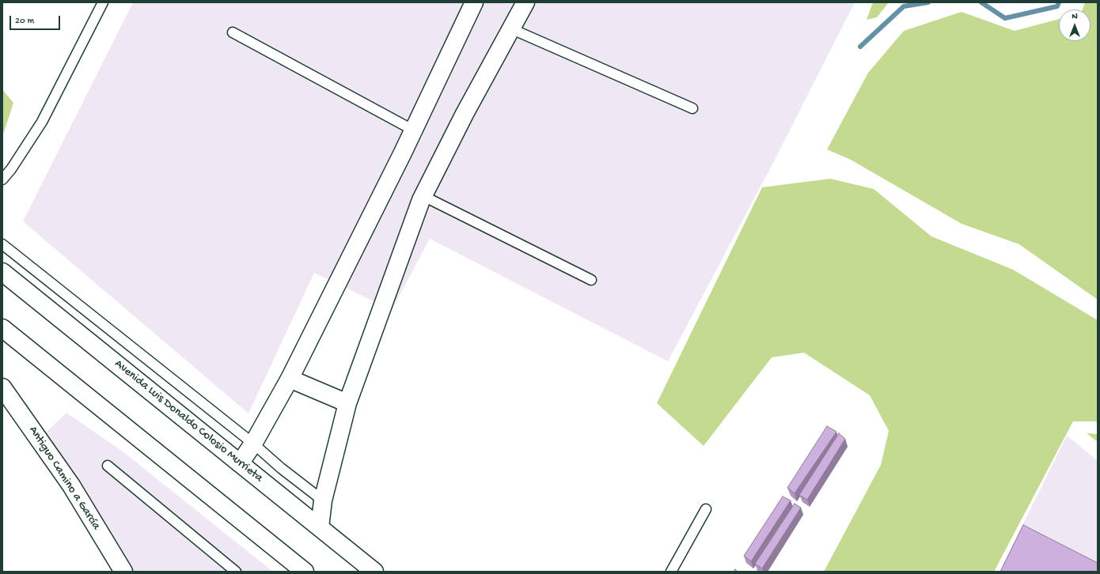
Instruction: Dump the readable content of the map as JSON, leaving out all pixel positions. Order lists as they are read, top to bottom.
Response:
{
  "streets": {
    "street": ["Avenida Luis Donaldo Colosio Murrieta", "Antiguo Camino a García"]
  },
  "scale_bar": "20 m",
  "north": "top"
}
